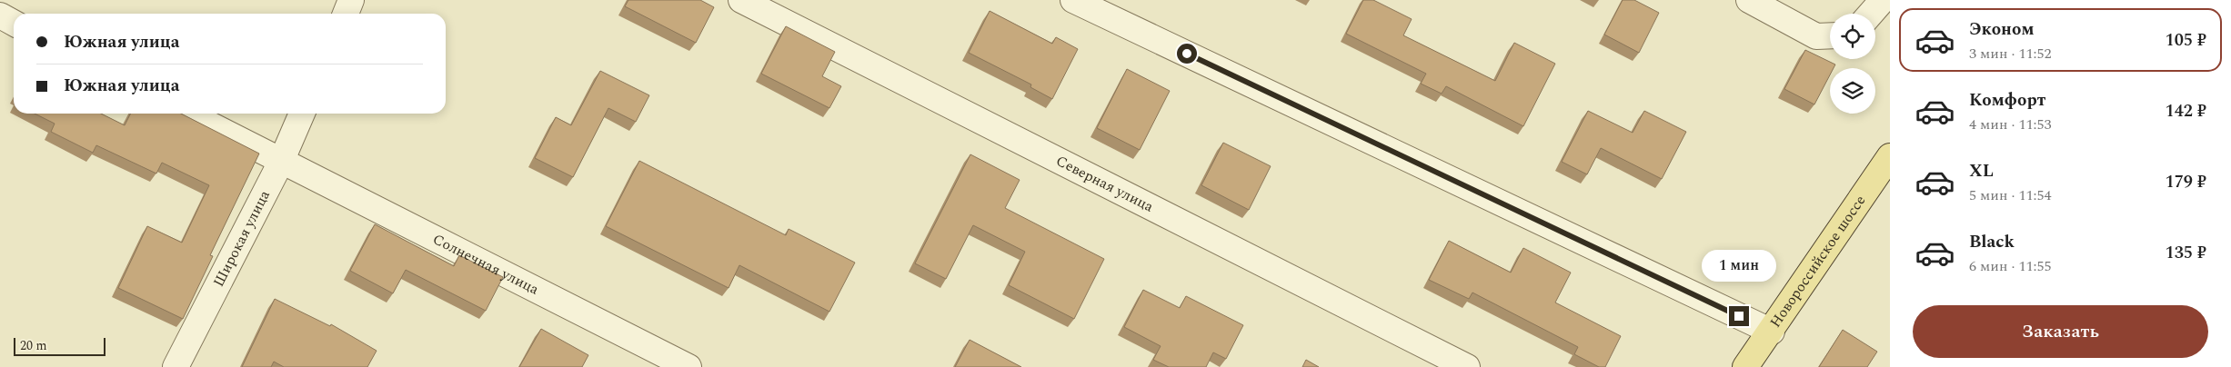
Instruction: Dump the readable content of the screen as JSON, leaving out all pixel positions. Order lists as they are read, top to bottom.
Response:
{
  "streets": {
    "main road": ["Новороссийское шоссе"],
    "street": ["Северная улица", "Широкая улица", "Солнечная улица"]
  },
  "crossings": [
    ["Широкая улица", "Солнечная улица"]
  ],
  "scale_bar": "20 m",
  "page": {
    "list": [
      {
        "name": "Эконом",
        "note": "3 мин · 11:52",
        "value": "105 ₽"
      },
      {
        "name": "Комфорт",
        "note": "4 мин · 11:53",
        "value": "142 ₽"
      },
      {
        "name": "XL",
        "note": "5 мин · 11:54",
        "value": "179 ₽"
      },
      {
        "name": "Black",
        "note": "6 мин · 11:55",
        "value": "135 ₽"
      }
    ],
    "banner": ["Южная улица", "Южная улица"],
    "bubble": "1 мин",
    "buttons": "Заказать",
    "scale": "20 m"
  }
}
